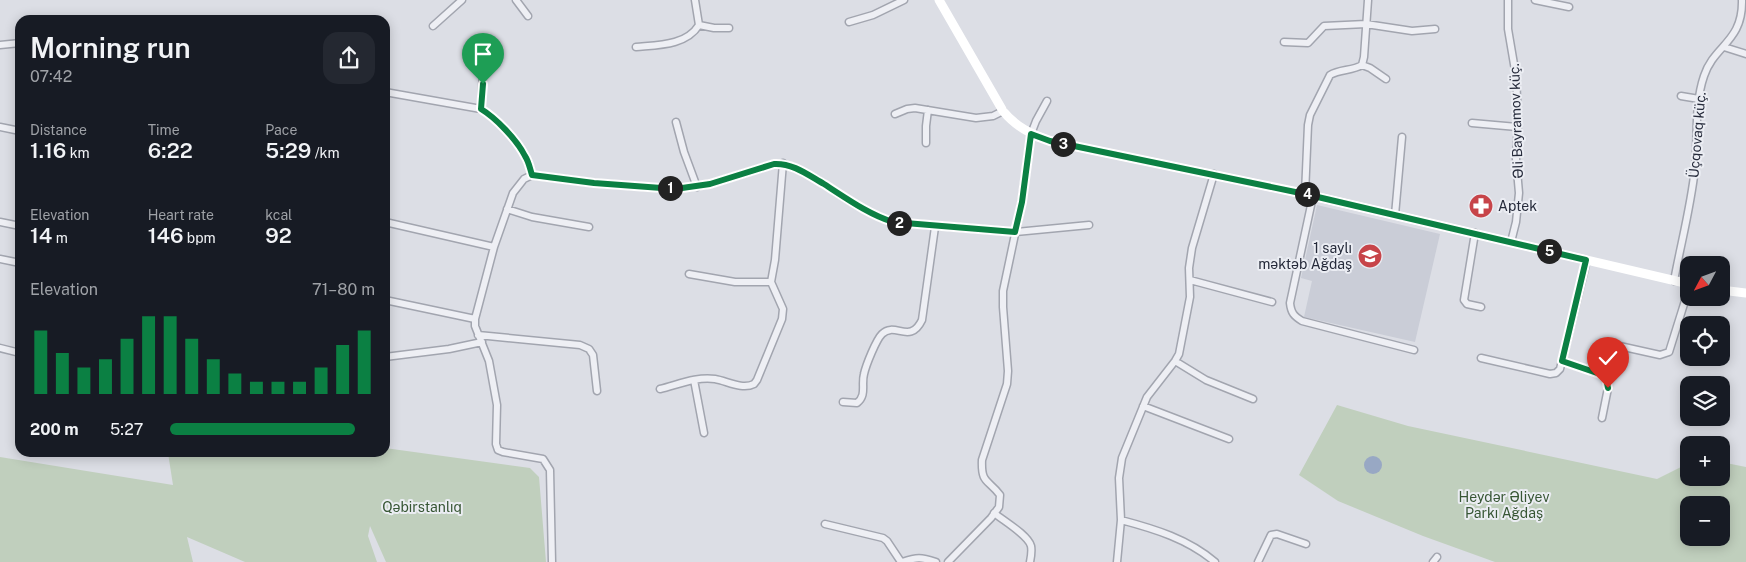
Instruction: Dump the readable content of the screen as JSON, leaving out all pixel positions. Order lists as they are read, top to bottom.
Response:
{
  "streets": {
    "street": ["Əli Bayramov küç.", "Üçqovaq küç."]
  },
  "parks": ["Heydər Əliyev Parkı Ağdaş", "Qəbirstanlıq"],
  "places": {
    "pharmacy": ["Aptek"],
    "school or university": ["1 saylı məktəb Ağdaş"]
  },
  "north": "bottom left",
  "page": {
    "heading": ["Morning run", "07:42"],
    "stats": [
      ["Distance", "1.16 km"],
      ["Time", "6:22"],
      ["Pace", "5:29 /km"],
      ["Elevation", "14 m"],
      ["Heart rate", "146 bpm"],
      ["kcal", "92"]
    ],
    "pins": [
      "3",
      "1",
      "4",
      "2",
      "5"
    ],
    "map_buttons": ["+", "−"],
    "chart": ["Elevation", "71–80 m"],
    "list": [
      {
        "name": "200 m",
        "note": "5:27"
      }
    ]
  }
}
